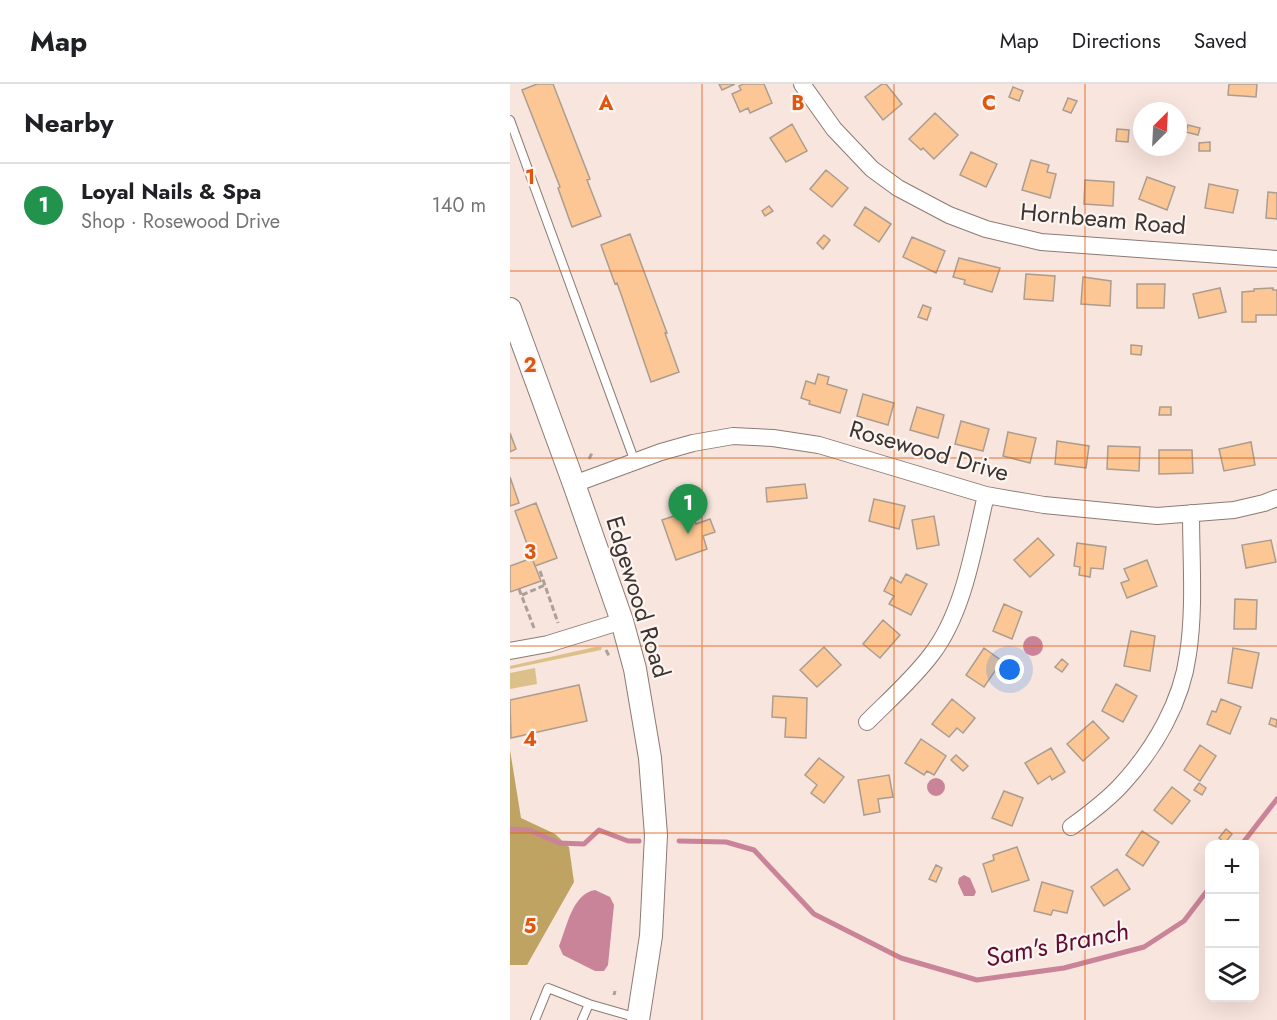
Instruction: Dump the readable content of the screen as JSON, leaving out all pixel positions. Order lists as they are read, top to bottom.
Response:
{
  "streets": {
    "main road": ["Edgewood Road"],
    "street": ["Hornbeam Road", "Rosewood Drive"]
  },
  "crossings": [
    ["Rosewood Drive", "Edgewood Road"]
  ],
  "water": ["Sam's Branch"],
  "north": "top right",
  "page": {
    "header": "Map",
    "nav": ["Map", "Directions", "Saved"],
    "heading": "Nearby",
    "list": [
      {
        "mark": "1",
        "name": "Loyal Nails & Spa",
        "note": "Shop · Rosewood Drive",
        "value": "140 m"
      }
    ],
    "pins": "1",
    "map_buttons": ["+", "−"]
  },
  "grid": {
    "columns": ["A", "B", "C"],
    "rows": [
      "1",
      "2",
      "3",
      "4",
      "5"
    ]
  }
}
